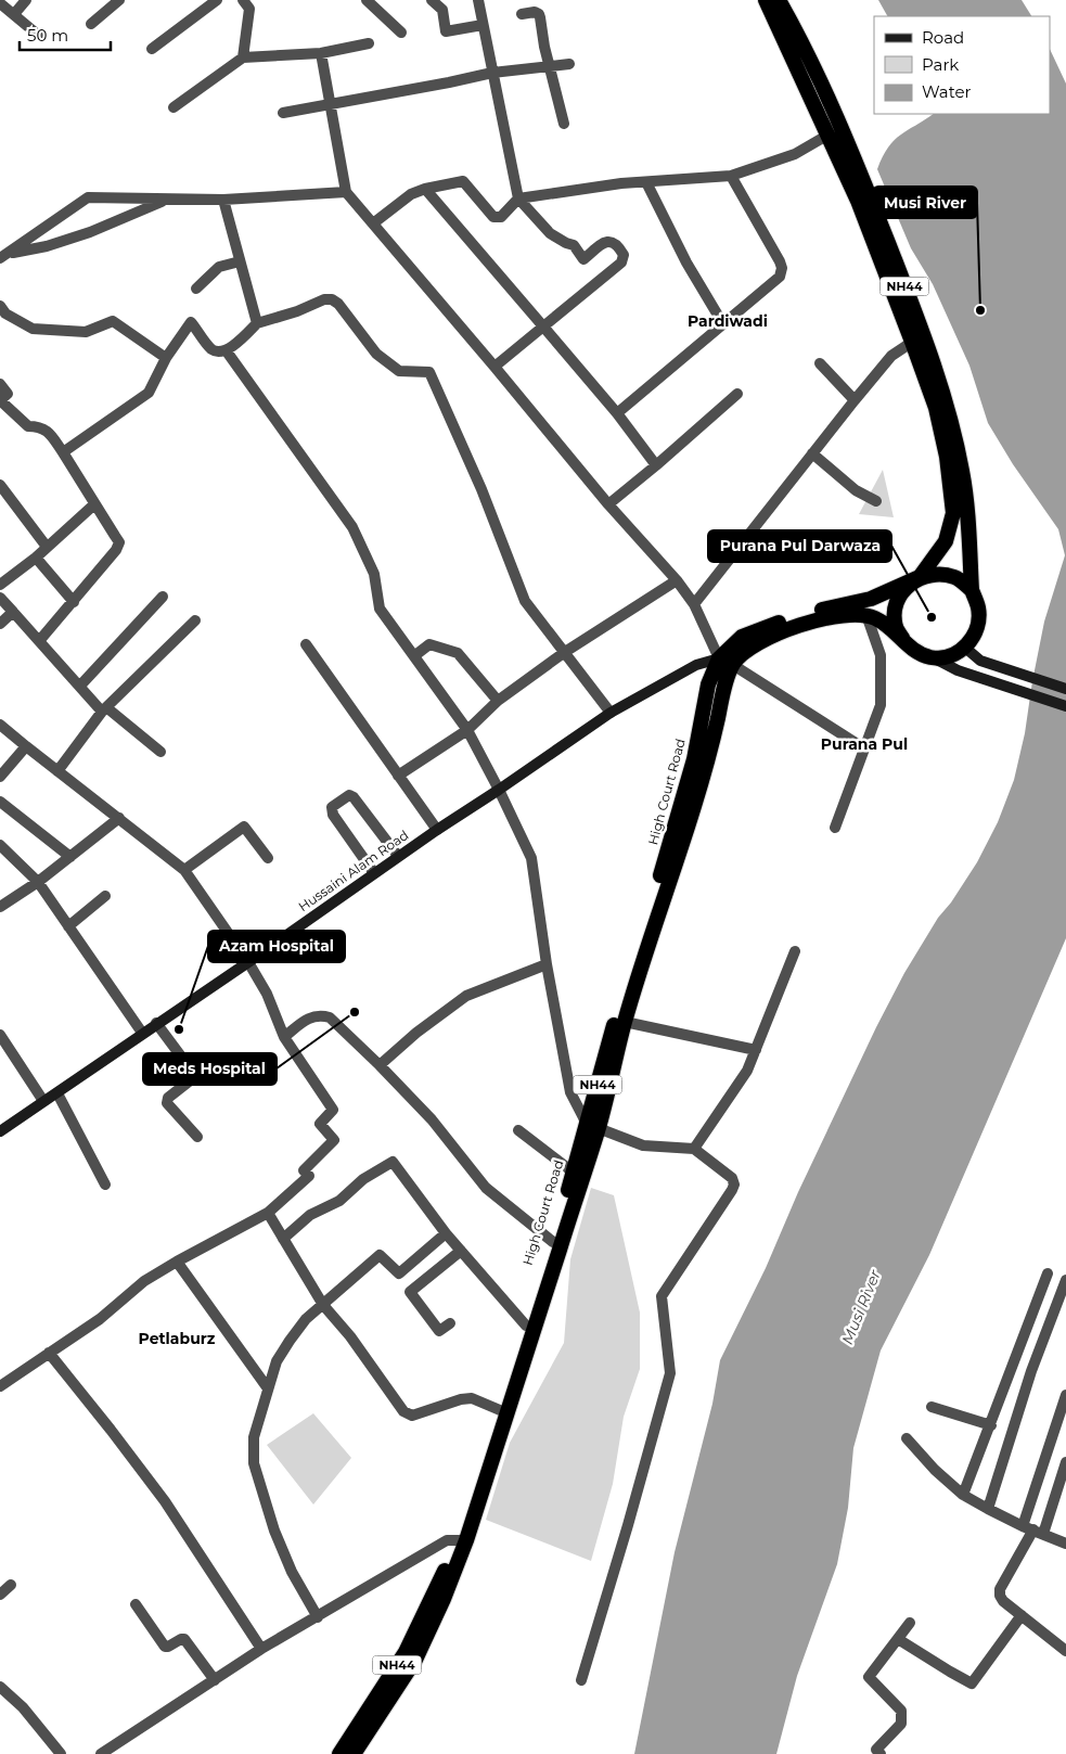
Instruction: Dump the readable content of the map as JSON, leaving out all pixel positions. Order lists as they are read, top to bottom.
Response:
{
  "streets": {
    "highway": ["NH44", "High Court Road"],
    "main road": ["Hussaini Alam Road"]
  },
  "crossings": [
    ["NH44", "High Court Road"],
    ["NH44", "Hussaini Alam Road"],
    ["High Court Road", "Hussaini Alam Road"]
  ],
  "districts": ["Pardiwadi", "Purana Pul", "Petlaburz"],
  "water": ["Musi River"],
  "places": [
    "Musi River",
    "Purana Pul Darwaza",
    "Meds Hospital",
    "Azam Hospital"
  ],
  "legend": ["Road", "Park", "Water"],
  "scale_bar": "50 m"
}
